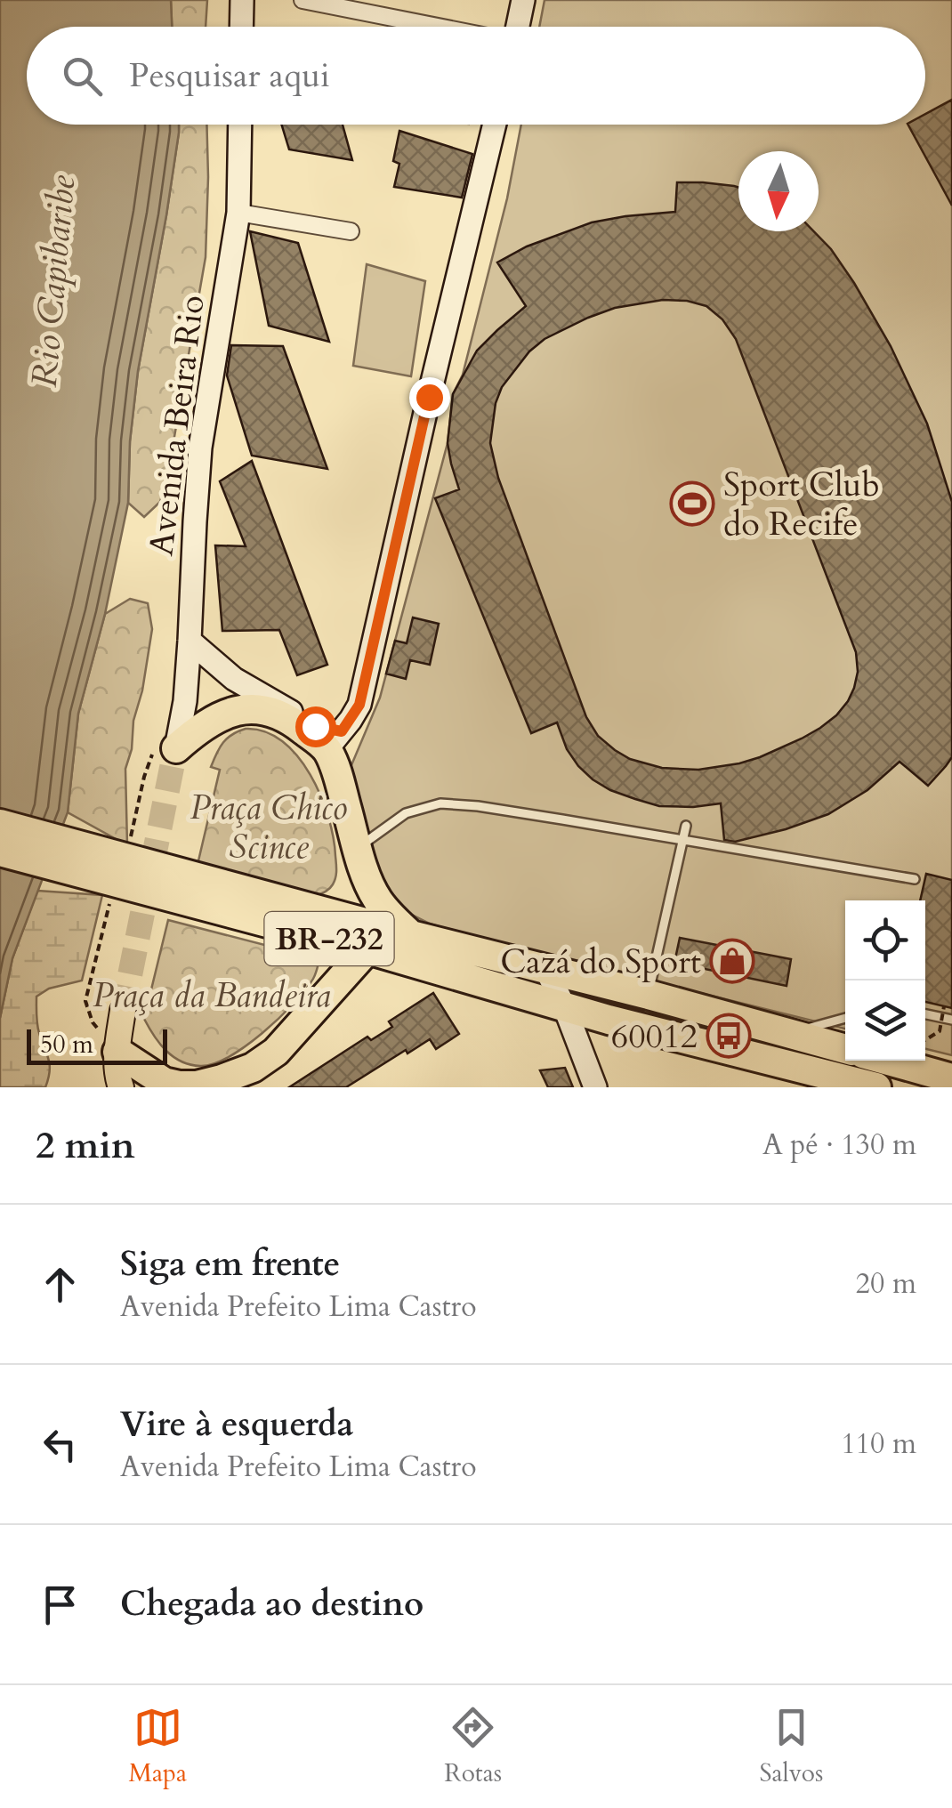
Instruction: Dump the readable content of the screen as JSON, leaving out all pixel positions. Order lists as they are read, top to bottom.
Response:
{
  "streets": {
    "highway": ["BR-232"],
    "main road": ["Avenida Beira Rio"]
  },
  "water": ["Rio Capibaribe"],
  "parks": ["Praça Chico Scince", "Praça da Bandeira"],
  "places": {
    "sports": ["Sport Club do Recife"],
    "shop": ["Cazá do Sport"],
    "bus stop": ["60012"]
  },
  "scale_bar": "50 m",
  "north": "bottom",
  "page": {
    "search": "Pesquisar aqui",
    "scale": "50 m",
    "heading": ["2 min", "A pé · 130 m"],
    "list": [
      ["Siga em frente", "Avenida Prefeito Lima Castro", "20 m"],
      ["Vire à esquerda", "Avenida Prefeito Lima Castro", "110 m"],
      "Chegada ao destino"
    ],
    "nav": ["Mapa", "Rotas", "Salvos"]
  }
}
